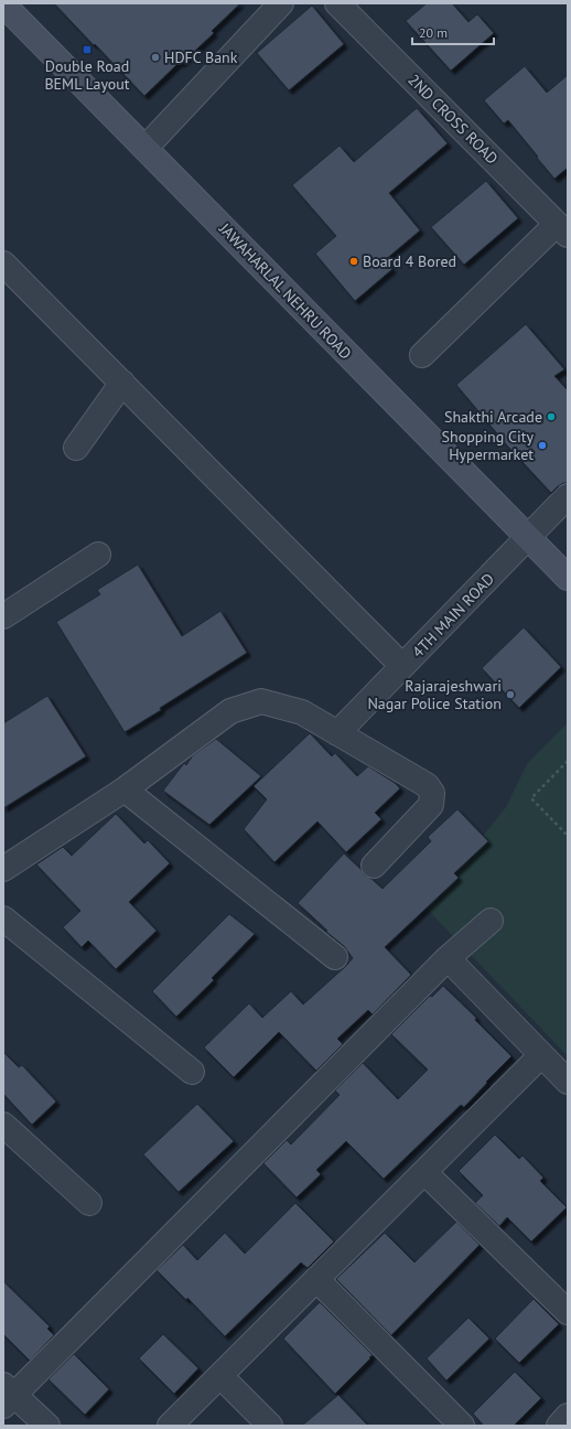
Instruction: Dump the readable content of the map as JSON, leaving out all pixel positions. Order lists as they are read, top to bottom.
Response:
{
  "streets": {
    "street": ["2ND CROSS ROAD", "JAWAHARLAL NEHRU ROAD", "4TH MAIN ROAD"]
  },
  "crossings": [
    ["JAWAHARLAL NEHRU ROAD", "4TH MAIN ROAD"]
  ],
  "places": {
    "transit": ["Double Road BEML Layout"],
    "other": [
      "HDFC Bank",
      "Board 4 Bored",
      "Shakthi Arcade",
      "Shopping City Hypermarket",
      "Rajarajeshwari Nagar Police Station"
    ]
  },
  "scale_bar": "20 m"
}
